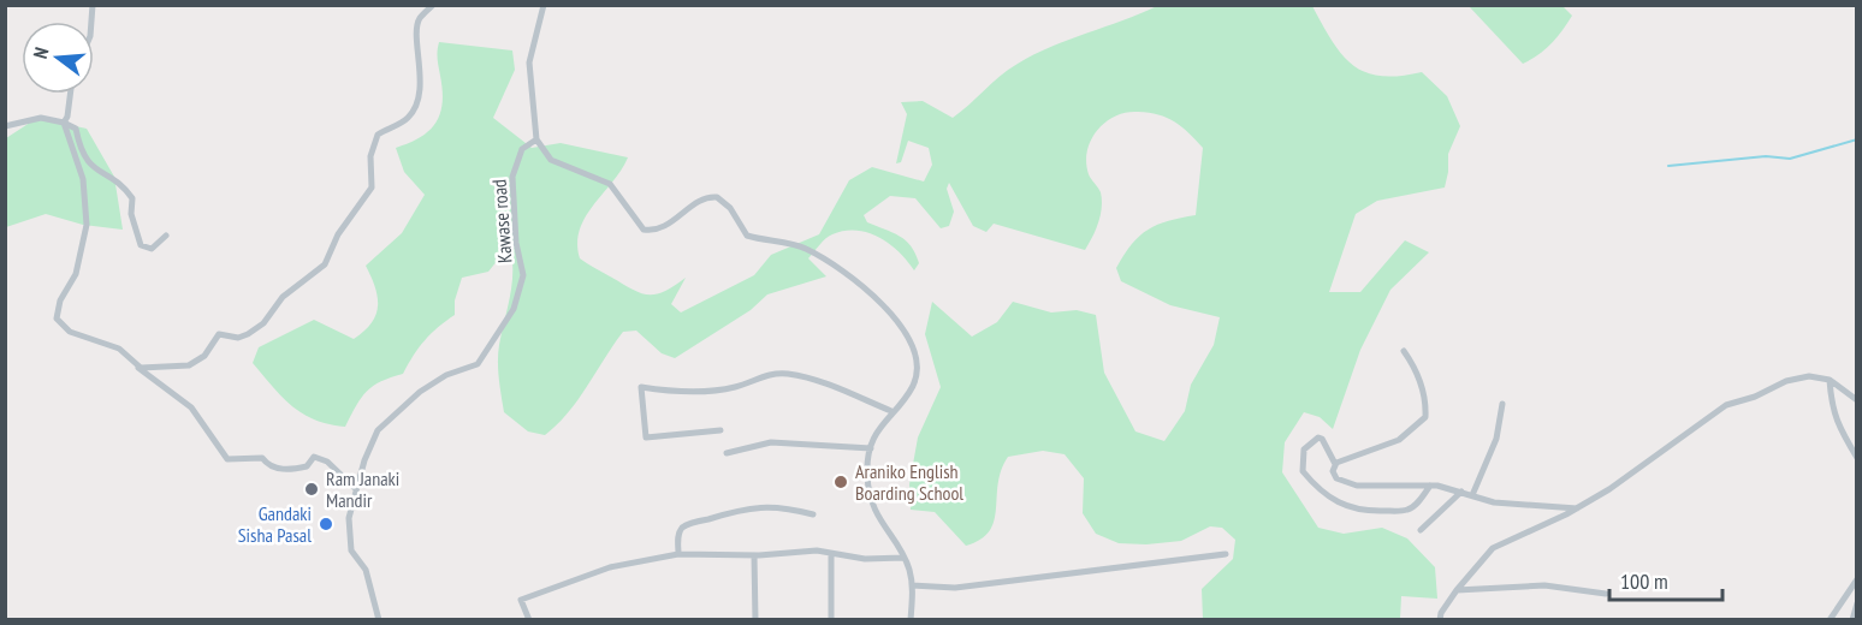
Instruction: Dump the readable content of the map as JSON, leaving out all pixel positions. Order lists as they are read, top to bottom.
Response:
{
  "streets": {
    "street": ["Kawase road"]
  },
  "places": ["Araniko English Boarding School", "Ram Janaki Mandir", "Gandaki Sisha Pasal"],
  "scale_bar": "100 m",
  "north": "left"
}
